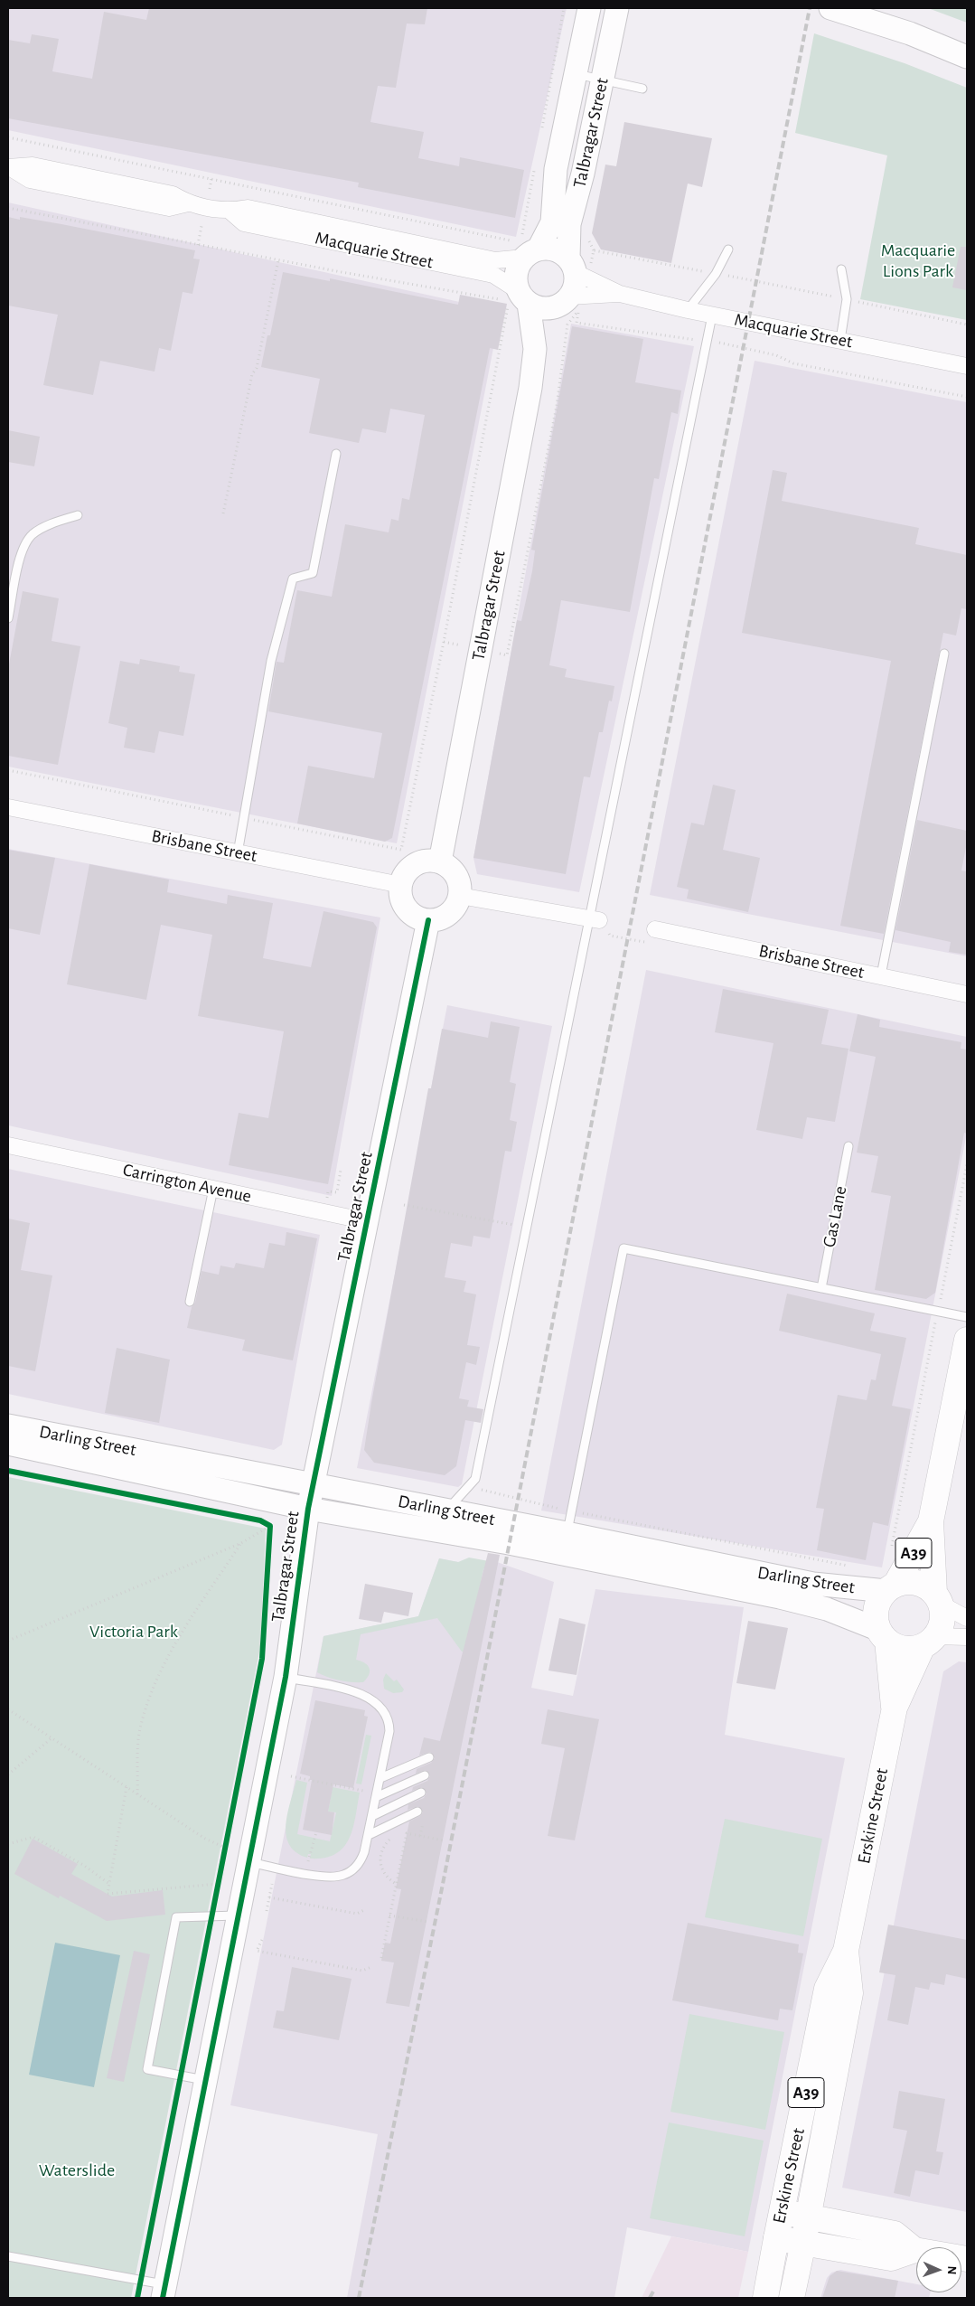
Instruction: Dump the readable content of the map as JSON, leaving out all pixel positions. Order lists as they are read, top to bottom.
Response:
{
  "streets": {
    "main road": ["A39", "Erskine Street"],
    "street": [
      "Talbragar Street",
      "Macquarie Street",
      "Brisbane Street",
      "Carrington Avenue",
      "Darling Street"
    ],
    "lane": ["Gas Lane"]
  },
  "crossings": [
    ["Talbragar Street", "Macquarie Street"],
    ["Talbragar Street", "Brisbane Street"],
    ["Talbragar Street", "Carrington Avenue"],
    ["Talbragar Street", "Darling Street"],
    ["Darling Street", "A39"],
    ["Darling Street", "Erskine Street"],
    ["A39", "Erskine Street"]
  ],
  "parks": ["Macquarie Lions Park", "Victoria Park", "Waterslide"],
  "north": "right"
}
